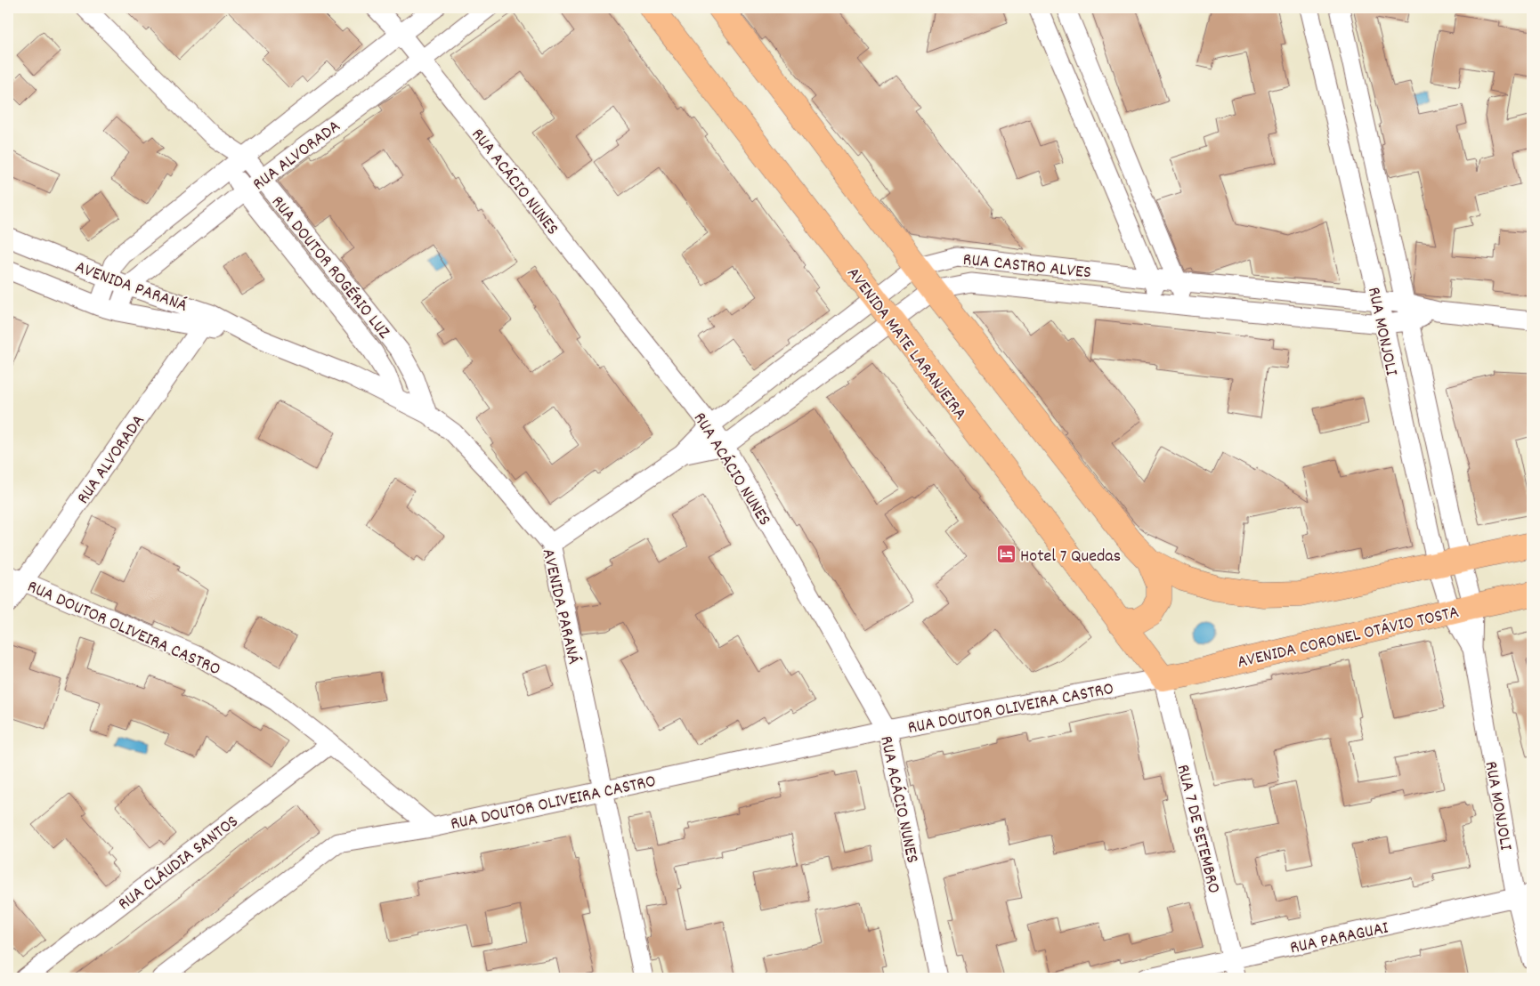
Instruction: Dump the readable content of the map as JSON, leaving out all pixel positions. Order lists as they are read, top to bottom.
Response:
{
  "streets": {
    "main road": ["AVENIDA MATE LARANJEIRA", "AVENIDA CORONEL OTÁVIO TOSTA"],
    "street": [
      "RUA ALVORADA",
      "RUA ACÁCIO NUNES",
      "RUA CASTRO ALVES",
      "RUA DOUTOR ROGÉRIO LUZ",
      "AVENIDA PARANÁ",
      "RUA MONJOLI",
      "RUA DOUTOR OLIVEIRA CASTRO",
      "RUA 7 DE SETEMBRO",
      "RUA CLÁUDIA SANTOS",
      "RUA PARAGUAI"
    ]
  },
  "crossings": [
    ["RUA ALVORADA", "RUA ACÁCIO NUNES"],
    ["RUA ALVORADA", "RUA DOUTOR ROGÉRIO LUZ"],
    ["RUA ALVORADA", "AVENIDA PARANÁ"],
    ["RUA ALVORADA", "RUA DOUTOR OLIVEIRA CASTRO"],
    ["RUA ACÁCIO NUNES", "RUA CASTRO ALVES"],
    ["RUA ACÁCIO NUNES", "RUA DOUTOR OLIVEIRA CASTRO"],
    ["RUA CASTRO ALVES", "AVENIDA PARANÁ"],
    ["RUA CASTRO ALVES", "RUA MONJOLI"],
    ["RUA CASTRO ALVES", "AVENIDA MATE LARANJEIRA"],
    ["RUA DOUTOR ROGÉRIO LUZ", "AVENIDA PARANÁ"],
    ["AVENIDA PARANÁ", "RUA DOUTOR OLIVEIRA CASTRO"],
    ["RUA MONJOLI", "AVENIDA CORONEL OTÁVIO TOSTA"],
    ["RUA MONJOLI", "RUA PARAGUAI"],
    ["AVENIDA MATE LARANJEIRA", "RUA DOUTOR OLIVEIRA CASTRO"],
    ["AVENIDA MATE LARANJEIRA", "AVENIDA CORONEL OTÁVIO TOSTA"],
    ["AVENIDA MATE LARANJEIRA", "RUA 7 DE SETEMBRO"],
    ["RUA DOUTOR OLIVEIRA CASTRO", "AVENIDA CORONEL OTÁVIO TOSTA"],
    ["RUA DOUTOR OLIVEIRA CASTRO", "RUA 7 DE SETEMBRO"],
    ["RUA DOUTOR OLIVEIRA CASTRO", "RUA CLÁUDIA SANTOS"],
    ["AVENIDA CORONEL OTÁVIO TOSTA", "RUA 7 DE SETEMBRO"],
    ["RUA 7 DE SETEMBRO", "RUA PARAGUAI"]
  ],
  "places": {
    "hotel": ["Hotel 7 Quedas"]
  }
}
